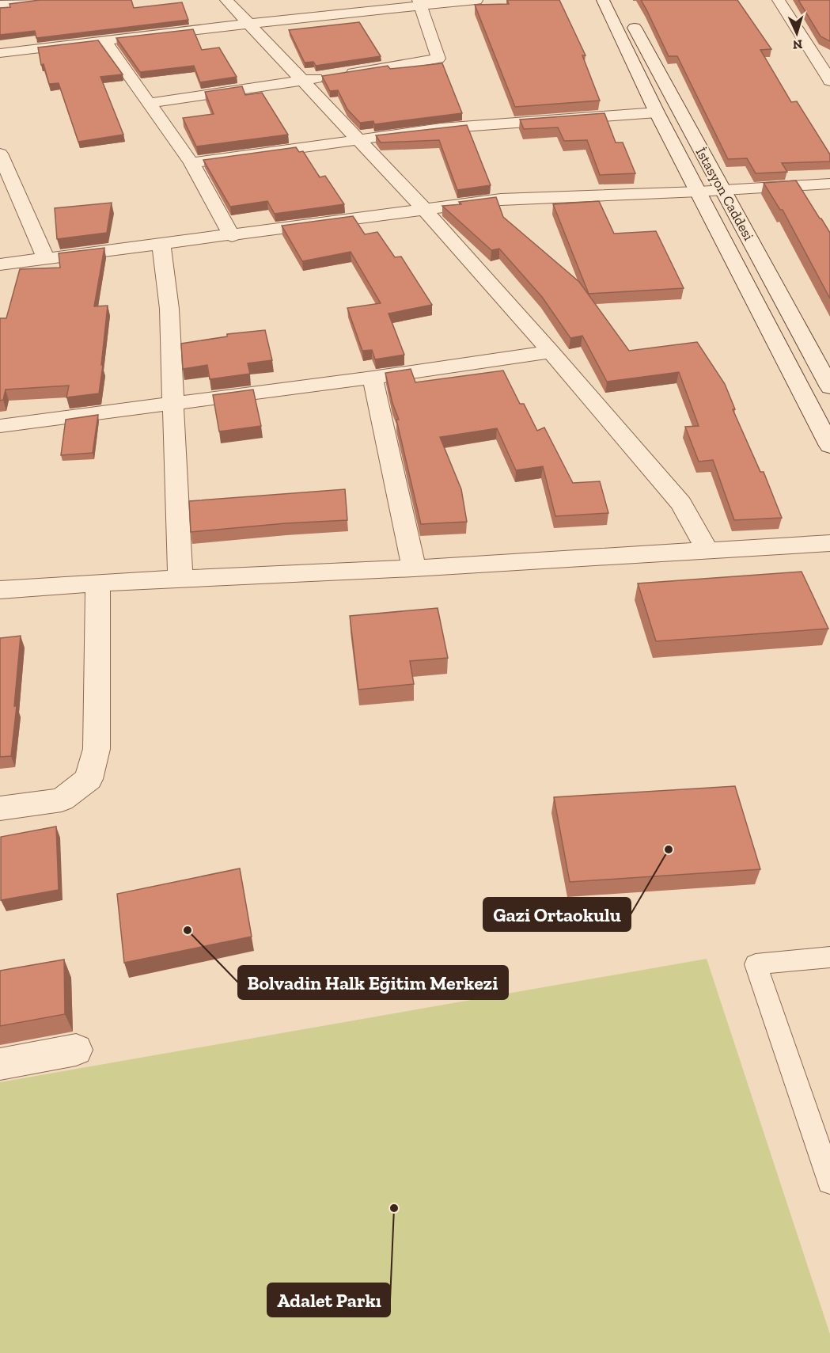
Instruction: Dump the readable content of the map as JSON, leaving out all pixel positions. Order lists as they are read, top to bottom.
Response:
{
  "streets": {
    "street": ["İstasyon Caddesi"]
  },
  "places": ["Gazi Ortaokulu", "Bolvadin Halk Eğitim Merkezi", "Adalet Parkı"],
  "north": "bottom"
}
